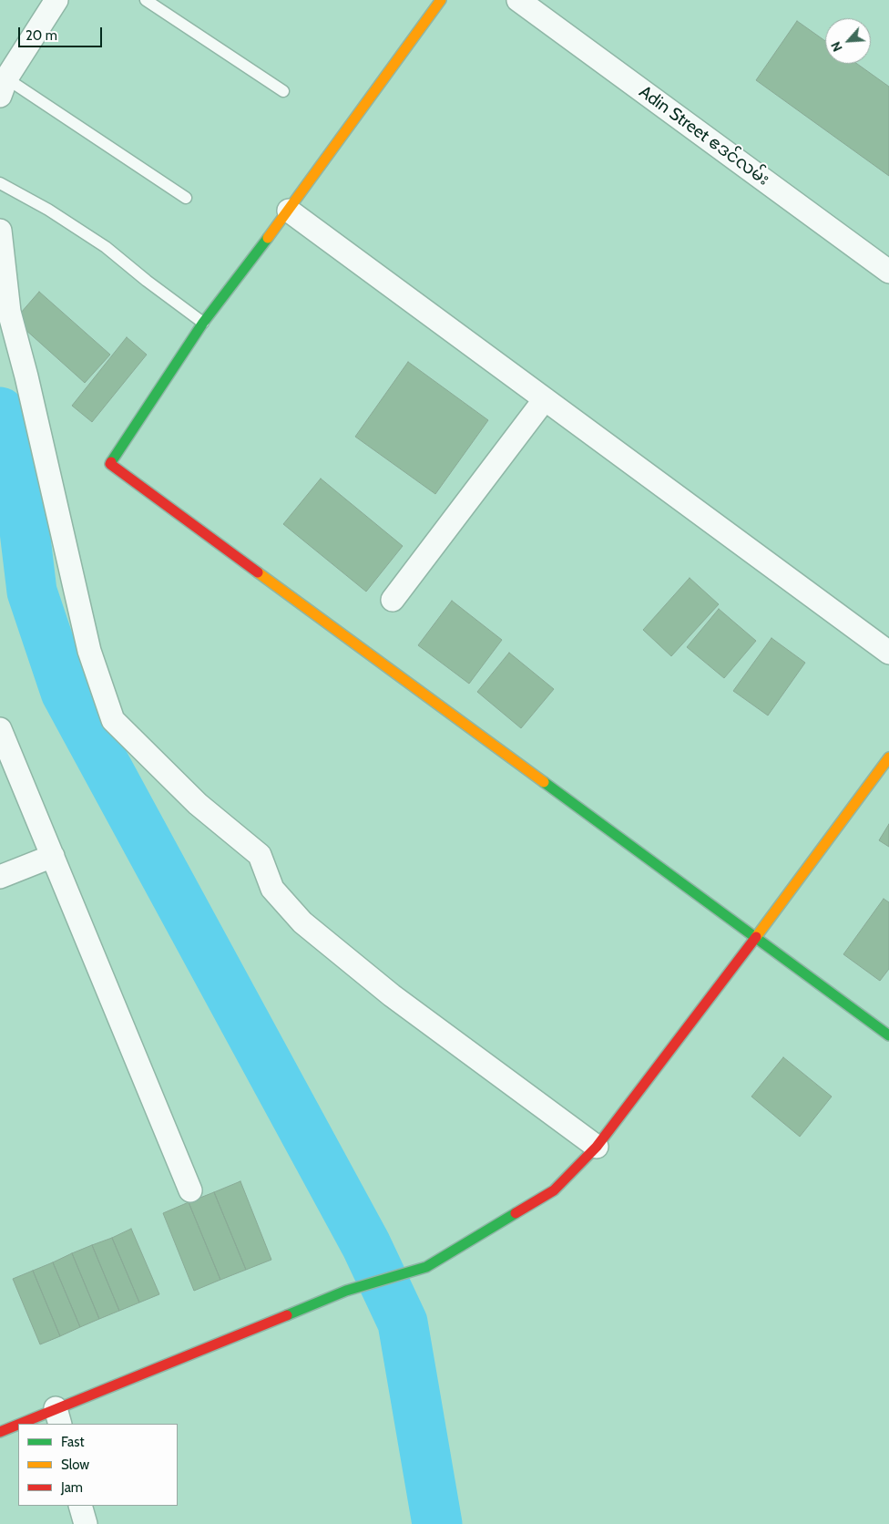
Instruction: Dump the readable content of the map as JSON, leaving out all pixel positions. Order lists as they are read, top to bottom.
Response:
{
  "streets": {
    "street": ["Adin Street ဧဒင်လမ်း"]
  },
  "legend": ["Fast", "Slow", "Jam"],
  "scale_bar": "20 m",
  "north": "bottom left"
}
